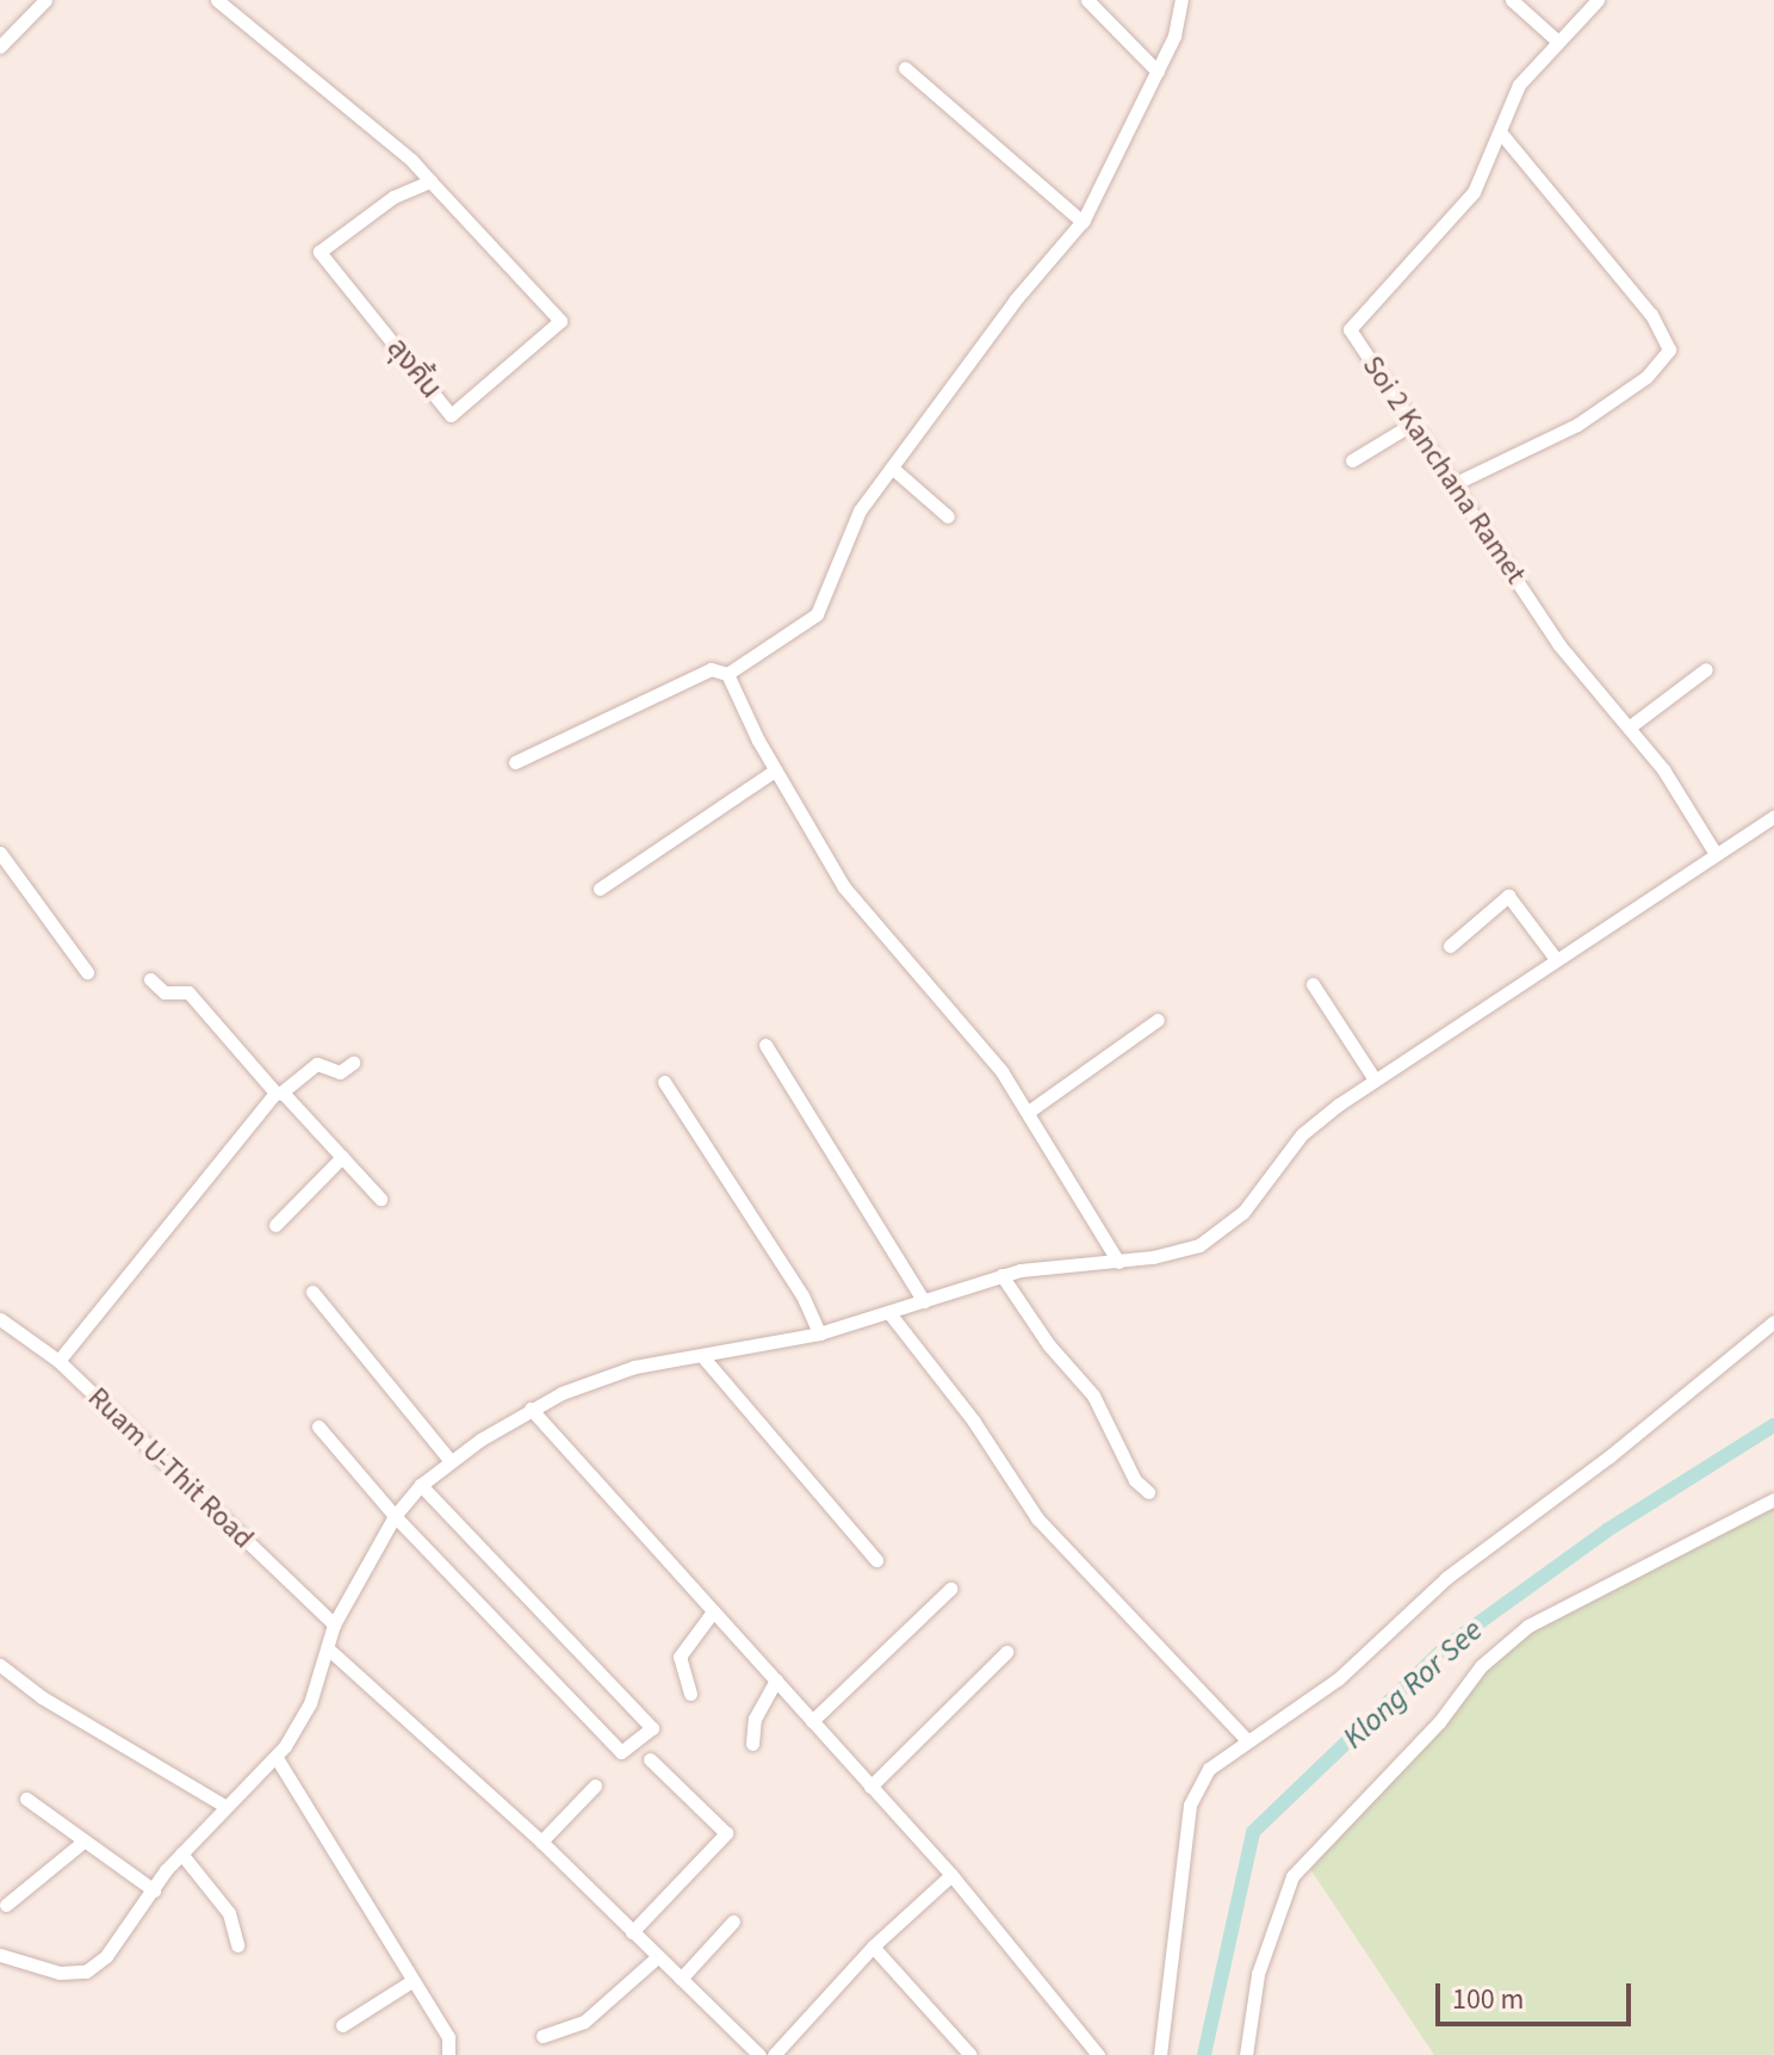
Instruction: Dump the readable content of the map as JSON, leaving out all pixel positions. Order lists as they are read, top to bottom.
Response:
{
  "streets": {
    "street": ["ลุงคิ้น", "Soi 2 Kanchana Ramet", "Ruam U-Thit Road"]
  },
  "water": ["Klong Ror See"],
  "scale_bar": "100 m"
}
